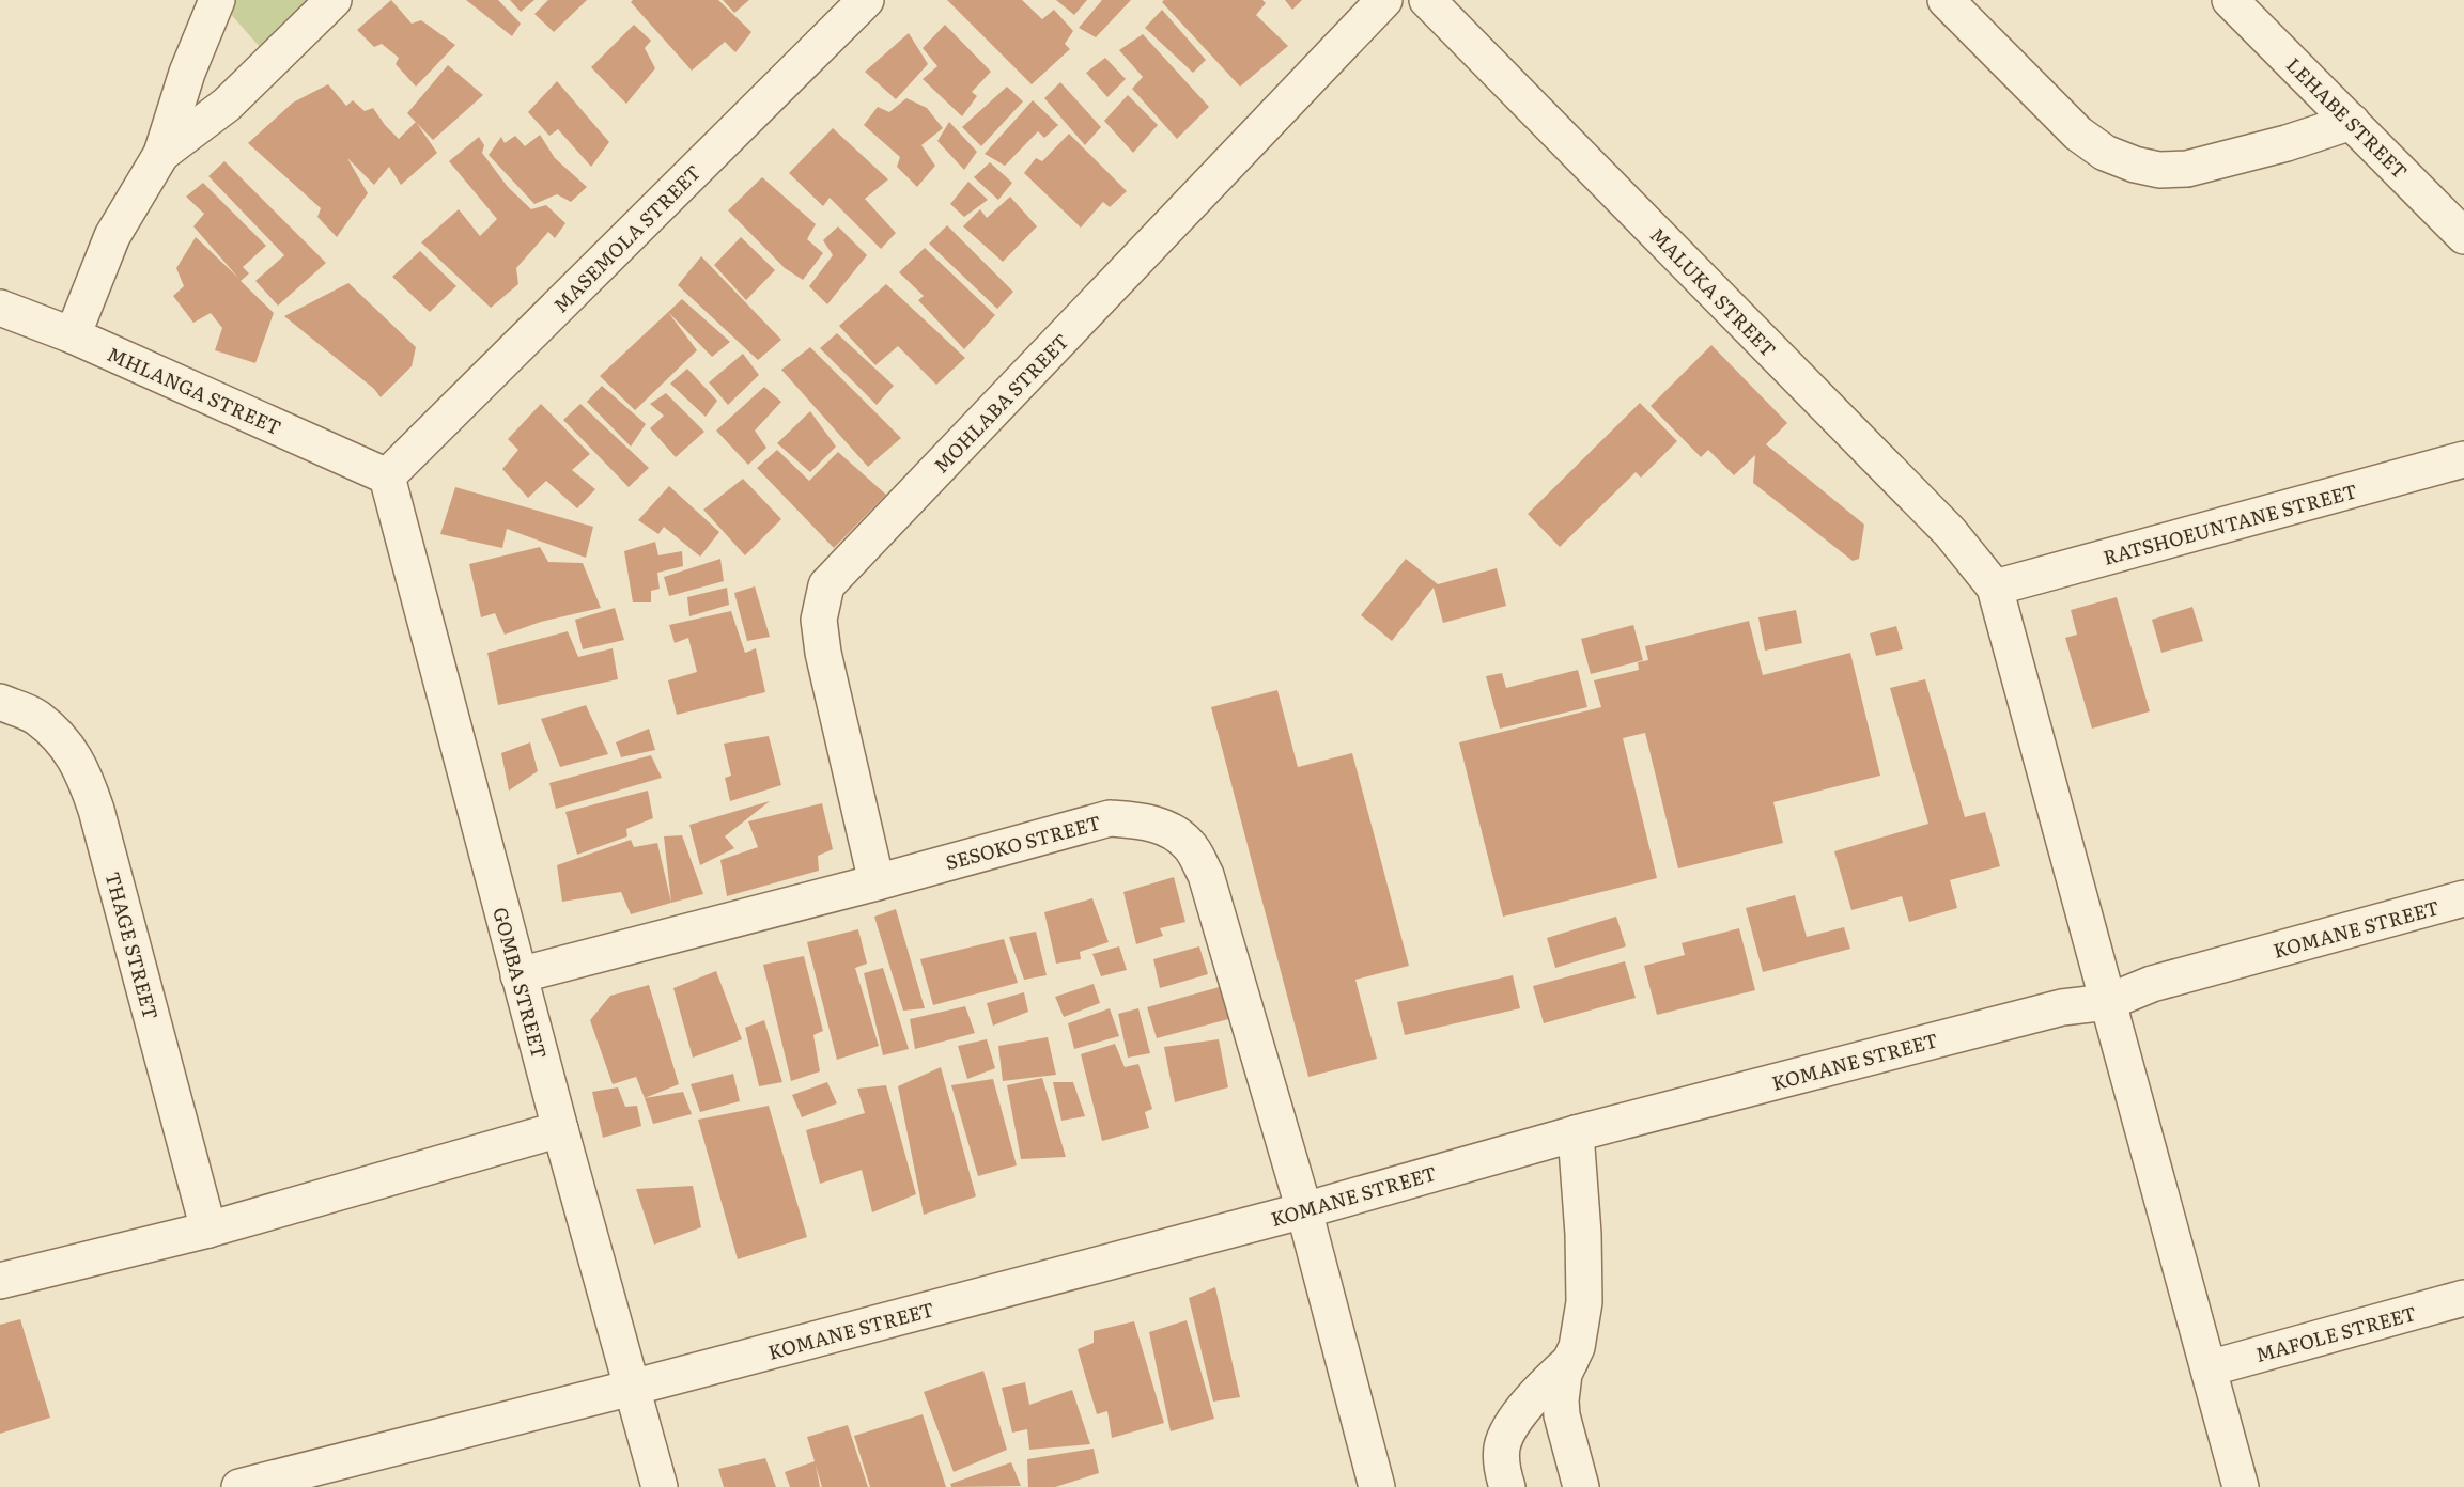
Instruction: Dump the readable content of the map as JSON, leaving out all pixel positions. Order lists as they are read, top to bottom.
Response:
{
  "streets": {
    "street": [
      "LEHABE STREET",
      "MASEMOLA STREET",
      "MALUKA STREET",
      "MHLANGA STREET",
      "MOHLABA STREET",
      "RATSHOEUNTANE STREET",
      "SESOKO STREET",
      "KOMANE STREET",
      "THAGE STREET",
      "GOMBA STREET",
      "MAFOLE STREET"
    ]
  },
  "crossings": [
    ["MASEMOLA STREET", "MHLANGA STREET"],
    ["MASEMOLA STREET", "GOMBA STREET"],
    ["MALUKA STREET", "RATSHOEUNTANE STREET"],
    ["MHLANGA STREET", "GOMBA STREET"],
    ["MOHLABA STREET", "SESOKO STREET"],
    ["SESOKO STREET", "KOMANE STREET"],
    ["SESOKO STREET", "GOMBA STREET"],
    ["KOMANE STREET", "GOMBA STREET"]
  ]
}
